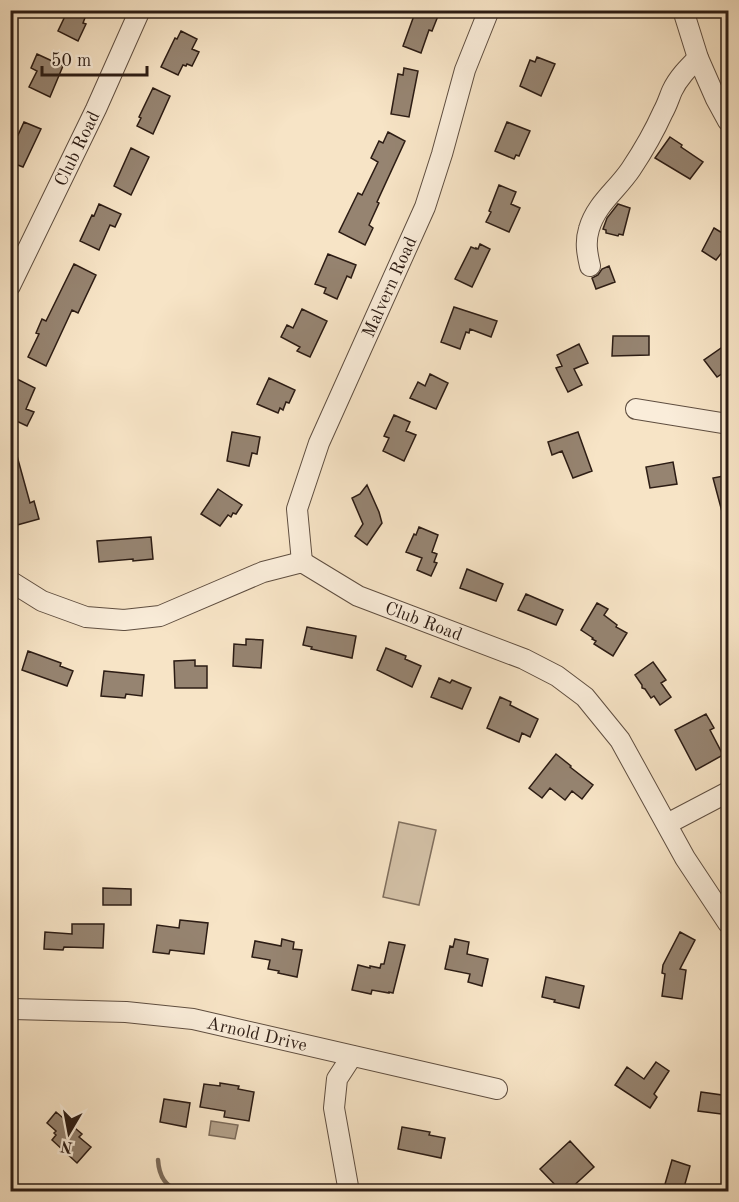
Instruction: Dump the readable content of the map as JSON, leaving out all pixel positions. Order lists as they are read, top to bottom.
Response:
{
  "streets": {
    "street": ["Club Road", "Malvern Road", "Arnold Drive"]
  },
  "crossings": [
    ["Club Road", "Malvern Road"]
  ],
  "scale_bar": "50 m",
  "north": "bottom"
}
